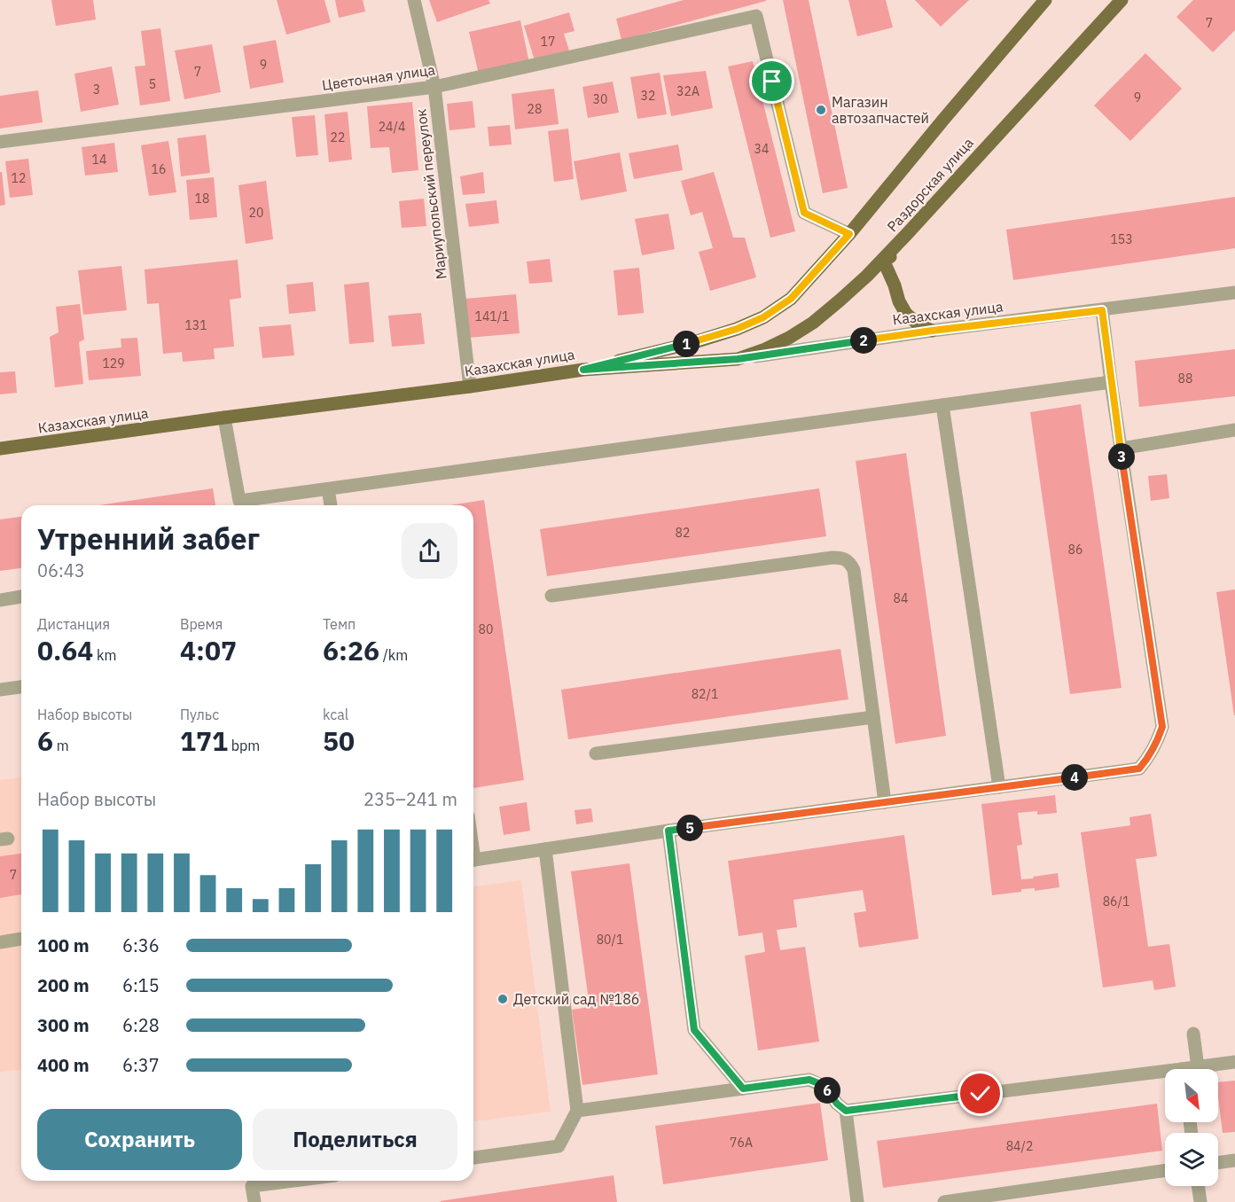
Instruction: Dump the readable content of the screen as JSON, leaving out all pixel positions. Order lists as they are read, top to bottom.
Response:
{
  "streets": {
    "main road": ["Раздорская улица", "Казахская улица"],
    "street": ["Цветочная улица", "Мариупольский переулок"]
  },
  "crossings": [
    ["Цветочная улица", "Раздорская улица"],
    ["Цветочная улица", "Мариупольский переулок"],
    ["Раздорская улица", "Казахская улица"],
    ["Мариупольский переулок", "Казахская улица"]
  ],
  "places": ["Магазин автозапчастей", "Детский сад №186"],
  "house_numbers": [
    "7",
    "17",
    "9",
    "7",
    "5",
    "3",
    "32А",
    "32",
    "9",
    "30",
    "28",
    "24/4",
    "22",
    "34",
    "14",
    "16",
    "12",
    "18",
    "20",
    "153",
    "141/1",
    "131",
    "129",
    "88",
    "82",
    "86",
    "84",
    "80",
    "82/1",
    "7",
    "86/1",
    "80/1",
    "76А",
    "84/2"
  ],
  "north": "bottom right",
  "page": {
    "pins": [
      "2",
      "1",
      "3",
      "4",
      "5",
      "6"
    ],
    "heading": ["Утренний забег", "06:43"],
    "stats": [
      ["Дистанция", "0.64 km"],
      ["Время", "4:07"],
      ["Темп", "6:26 /km"],
      ["Набор высоты", "6 m"],
      ["Пульс", "171 bpm"],
      ["kcal", "50"]
    ],
    "chart": ["Набор высоты", "235–241 m"],
    "list": [
      {
        "name": "100 m",
        "note": "6:36"
      },
      {
        "name": "200 m",
        "note": "6:15"
      },
      {
        "name": "300 m",
        "note": "6:28"
      },
      {
        "name": "400 m",
        "note": "6:37"
      }
    ],
    "buttons": ["Сохранить", "Поделиться"]
  }
}
